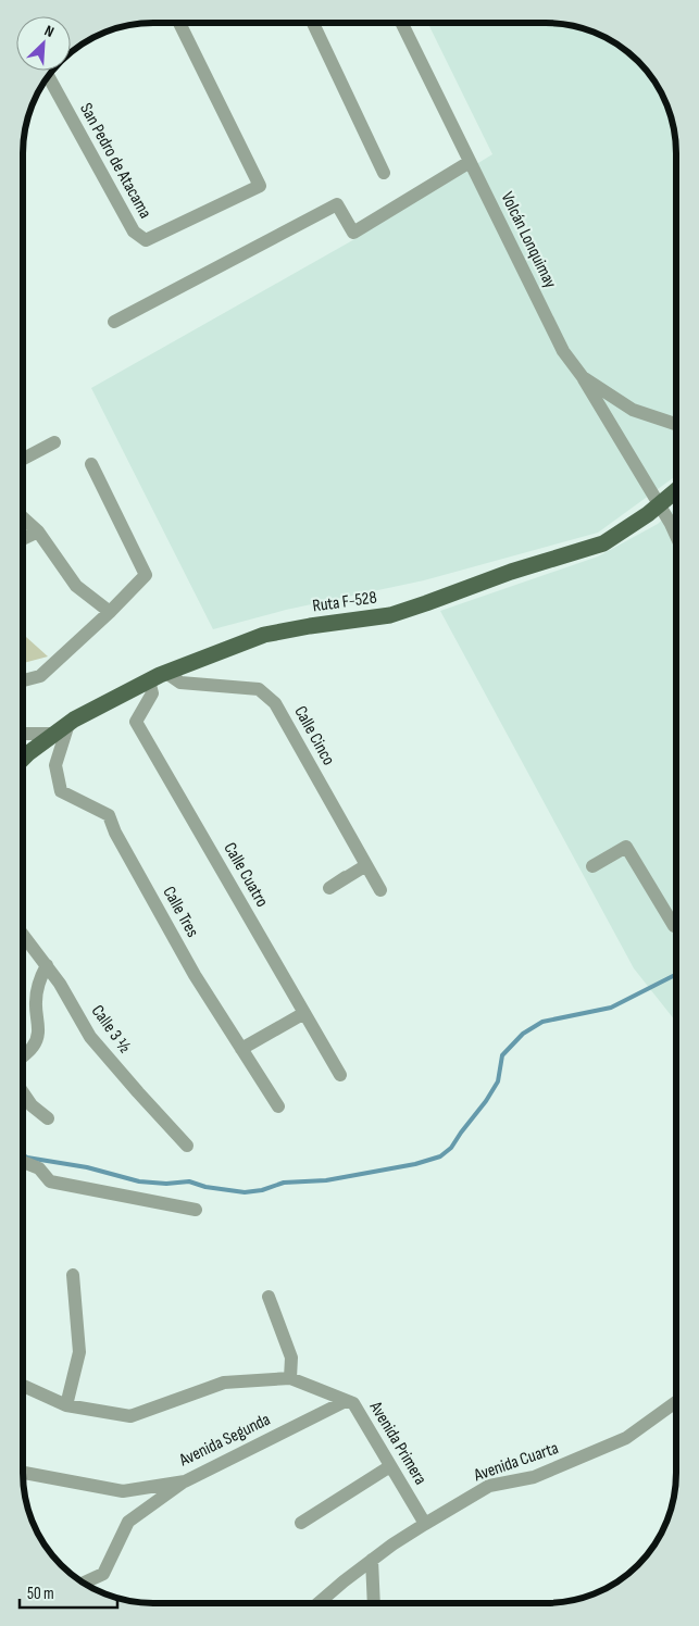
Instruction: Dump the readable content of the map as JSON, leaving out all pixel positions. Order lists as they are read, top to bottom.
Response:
{
  "streets": {
    "main road": ["Ruta F-528"],
    "street": [
      "San Pedro de Atacama",
      "Volcán Lonquimay",
      "Calle Cinco",
      "Calle Cuatro",
      "Calle Tres",
      "Calle 3 ½",
      "Avenida Segunda",
      "Avenida Primera",
      "Avenida Cuarta"
    ]
  },
  "crossings": [
    ["Ruta F-528", "Calle Cinco"],
    ["Ruta F-528", "Calle Cuatro"],
    ["Ruta F-528", "Calle Tres"],
    ["Avenida Segunda", "Avenida Primera"],
    ["Avenida Primera", "Avenida Cuarta"]
  ],
  "scale_bar": "50 m",
  "north": "top right"
}
